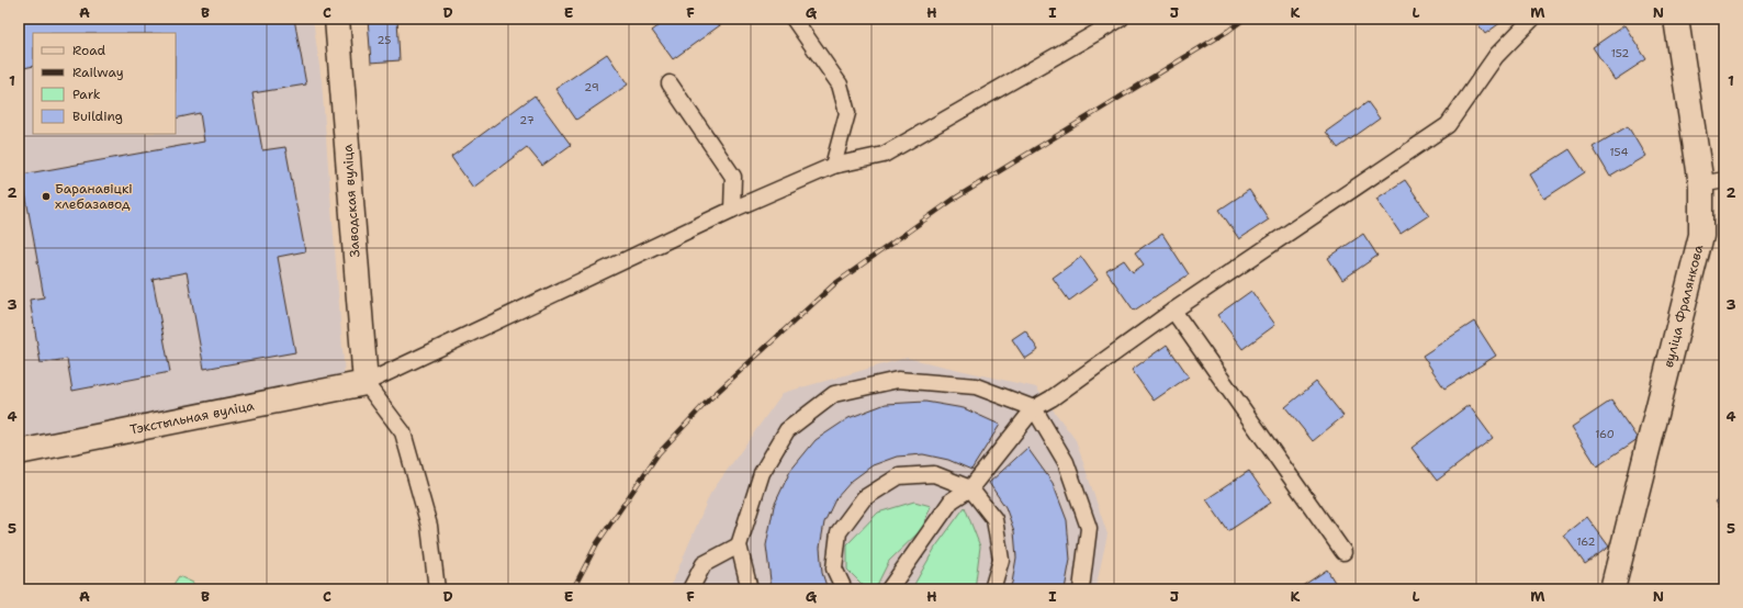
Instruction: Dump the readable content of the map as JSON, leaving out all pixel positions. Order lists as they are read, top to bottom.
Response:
{
  "streets": {
    "street": ["Заводская вуліца", "вуліца Фралянкова", "Тэкстыльная вуліца"]
  },
  "crossings": [
    ["Заводская вуліца", "Тэкстыльная вуліца"]
  ],
  "places": ["Баранавіцкі хлебазавод"],
  "house_numbers": [
    "25",
    "152",
    "29",
    "27",
    "154",
    "160",
    "162"
  ],
  "legend": [
    "Road",
    "Railway",
    "Park",
    "Building"
  ],
  "grid": {
    "columns": [
      "A",
      "B",
      "C",
      "D",
      "E",
      "F",
      "G",
      "H",
      "I",
      "J",
      "K",
      "L",
      "M",
      "N"
    ],
    "rows": [
      "1",
      "2",
      "3",
      "4",
      "5"
    ]
  }
}
